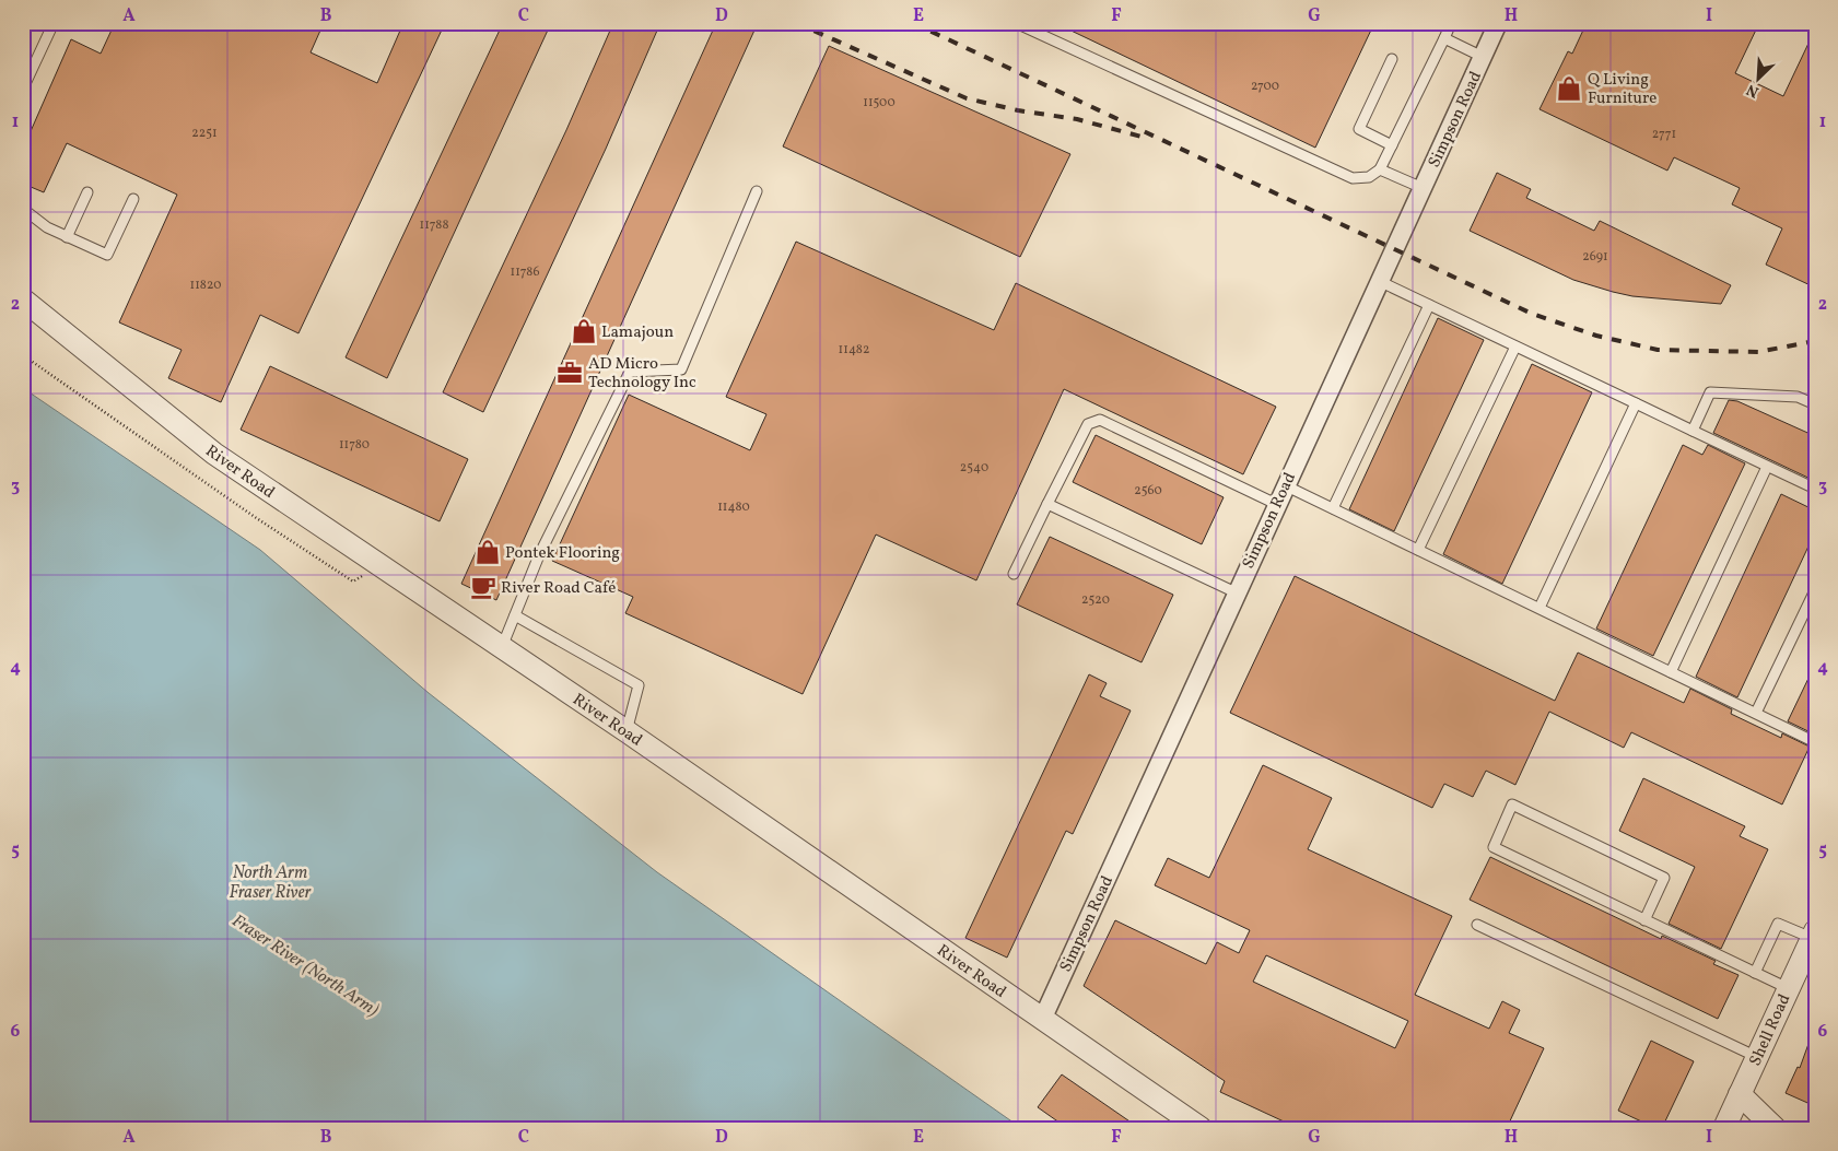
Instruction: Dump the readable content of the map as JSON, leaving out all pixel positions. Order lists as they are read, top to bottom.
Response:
{
  "streets": {
    "street": ["Simpson Road", "River Road", "Shell Road"]
  },
  "crossings": [
    ["Simpson Road", "River Road"]
  ],
  "water": ["North Arm Fraser River", "Fraser River (North Arm)"],
  "places": {
    "shop": ["Q Living Furniture", "Lamajoun", "Pontek Flooring"],
    "office": ["AD Micro Technology Inc"],
    "cafe": ["River Road Café"]
  },
  "house_numbers": [
    "2700",
    "11500",
    "2251",
    "2771",
    "11788",
    "2691",
    "11786",
    "11820",
    "11482",
    "11780",
    "2540",
    "2560",
    "11480",
    "2520"
  ],
  "north": "bottom left",
  "grid": {
    "columns": [
      "A",
      "B",
      "C",
      "D",
      "E",
      "F",
      "G",
      "H",
      "I"
    ],
    "rows": [
      "1",
      "2",
      "3",
      "4",
      "5",
      "6"
    ]
  }
}
